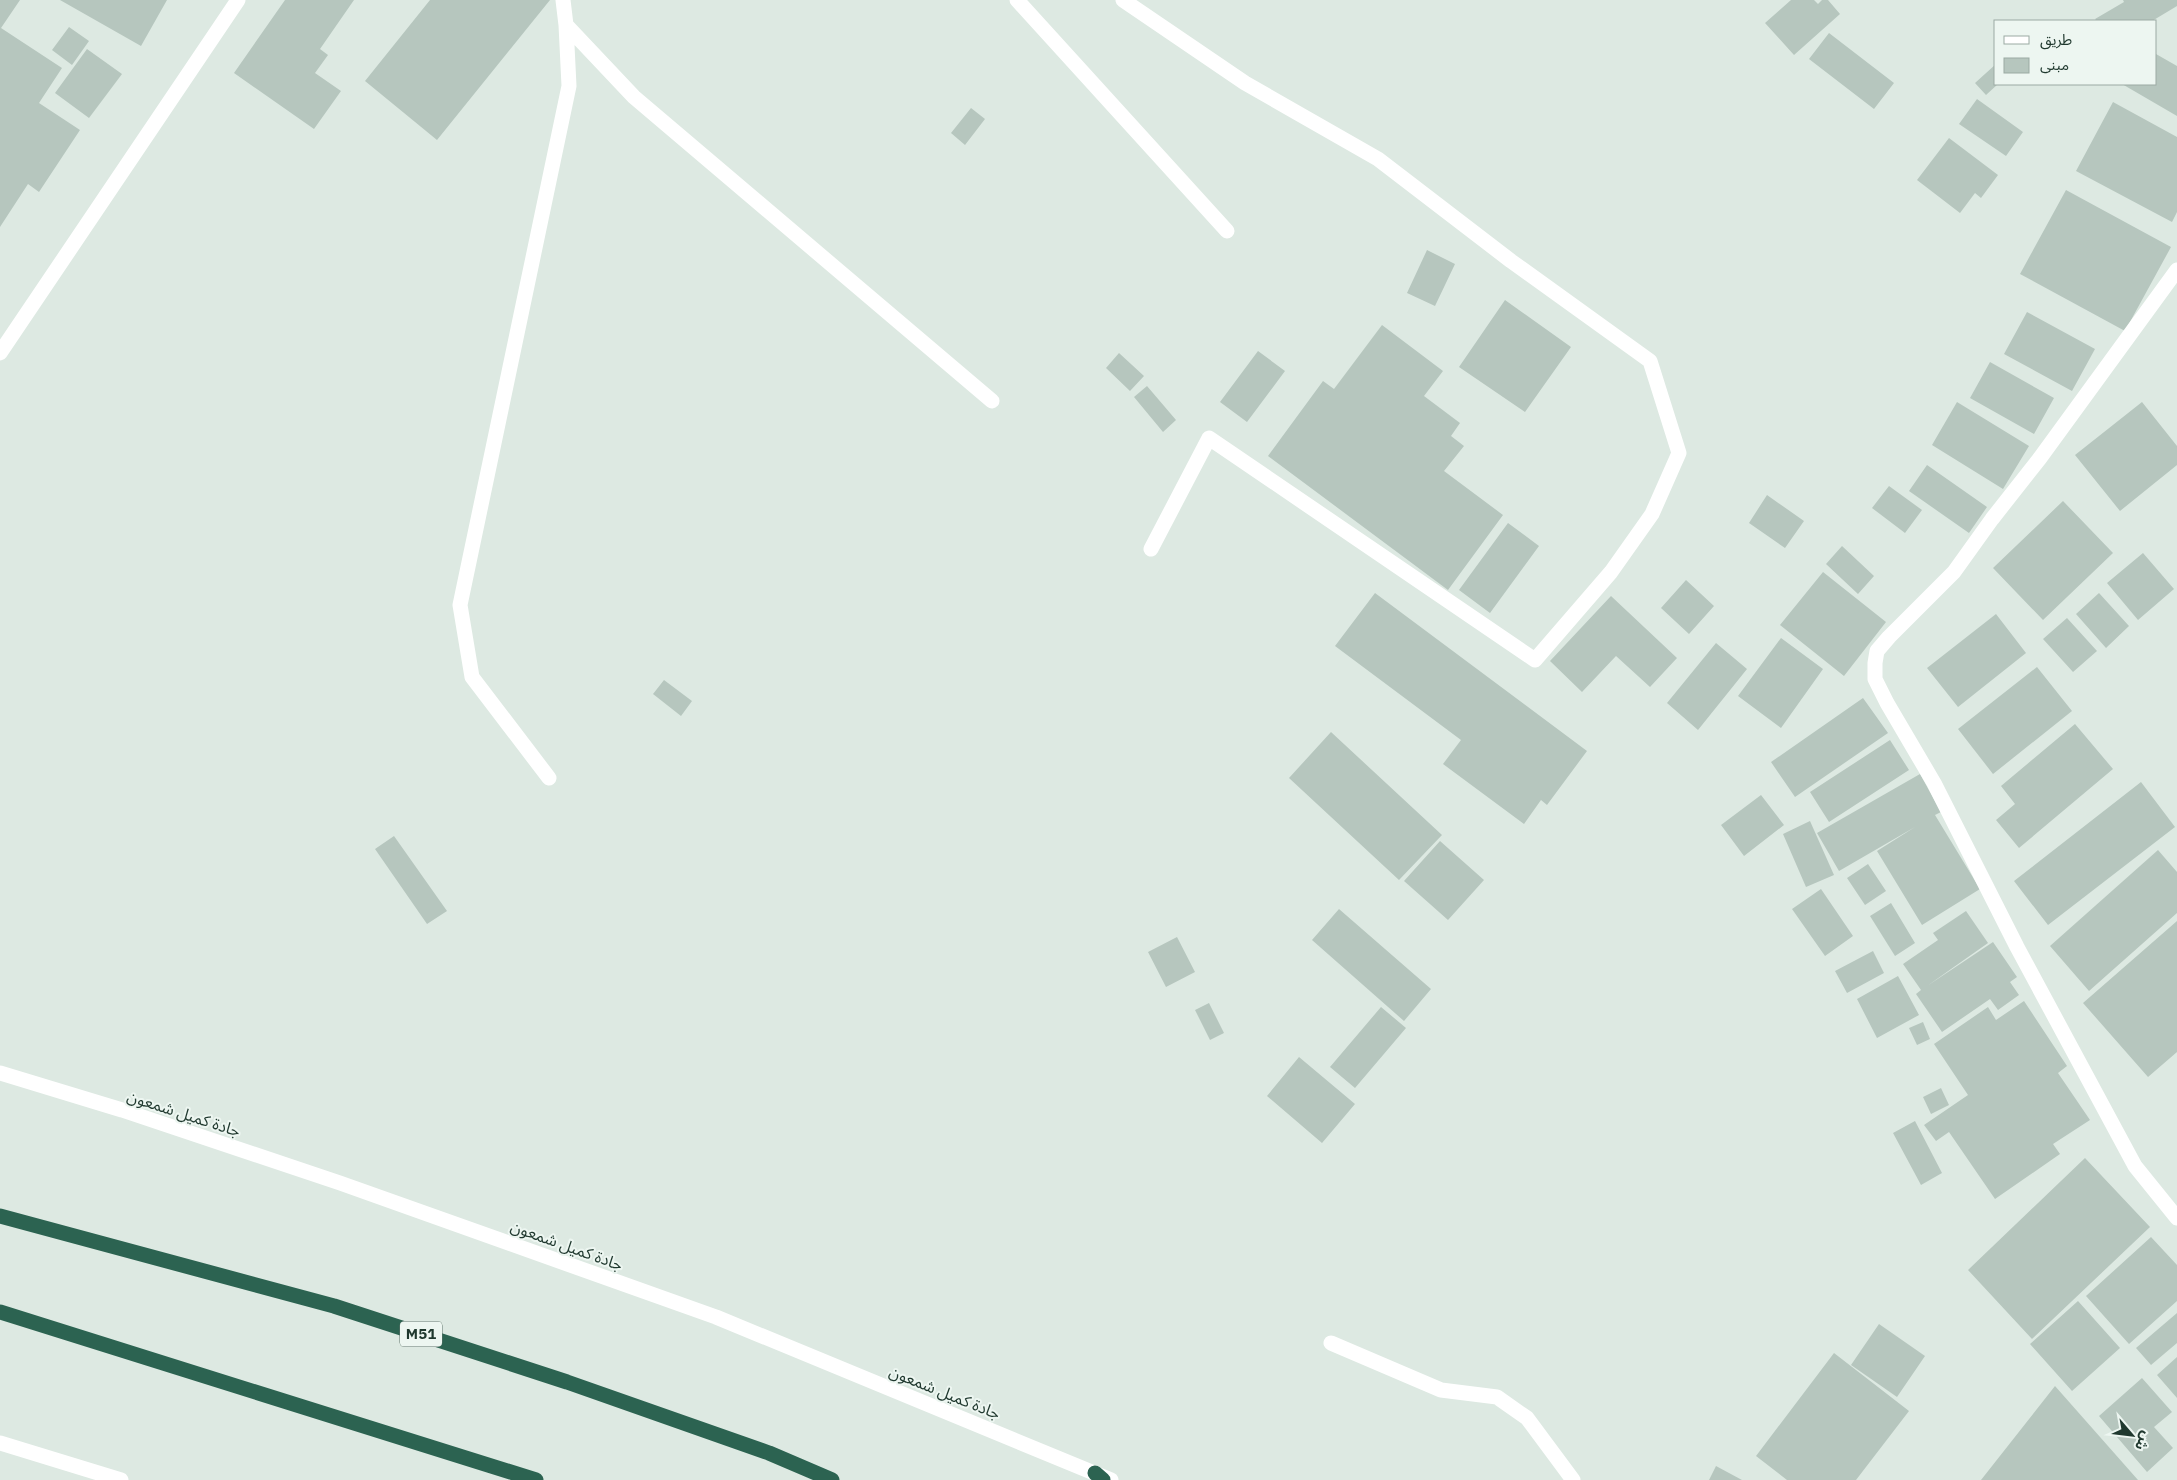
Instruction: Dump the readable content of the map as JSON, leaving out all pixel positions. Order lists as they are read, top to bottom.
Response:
{
  "streets": {
    "highway": ["M51"],
    "street": ["جادة كميل شمعون"]
  },
  "legend": ["طريق", "مبنى"],
  "north": "bottom right"
}
